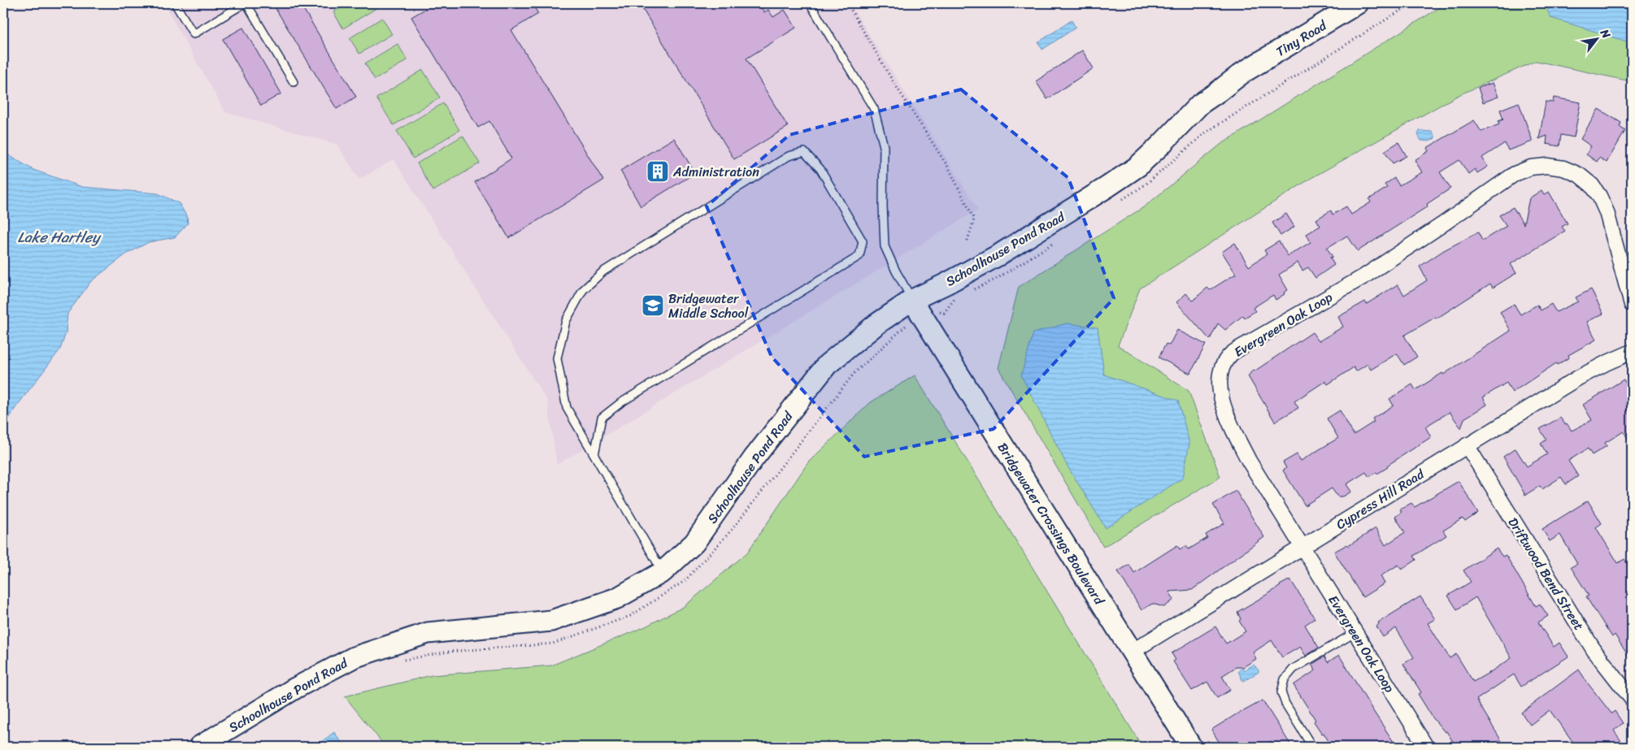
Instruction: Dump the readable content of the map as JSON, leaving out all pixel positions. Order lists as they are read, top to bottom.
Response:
{
  "streets": {
    "street": [
      "Tiny Road",
      "Schoolhouse Pond Road",
      "Evergreen Oak Loop",
      "Cypress Hill Road",
      "Bridgewater Crossings Boulevard",
      "Driftwood Bend Street"
    ]
  },
  "crossings": [
    ["Tiny Road", "Schoolhouse Pond Road"],
    ["Schoolhouse Pond Road", "Bridgewater Crossings Boulevard"],
    ["Evergreen Oak Loop", "Cypress Hill Road"],
    ["Cypress Hill Road", "Bridgewater Crossings Boulevard"],
    ["Cypress Hill Road", "Driftwood Bend Street"]
  ],
  "water": ["Lake Hartley"],
  "places": {
    "building": ["Administration"],
    "school or university": ["Bridgewater Middle School"]
  },
  "north": "top right"
}
